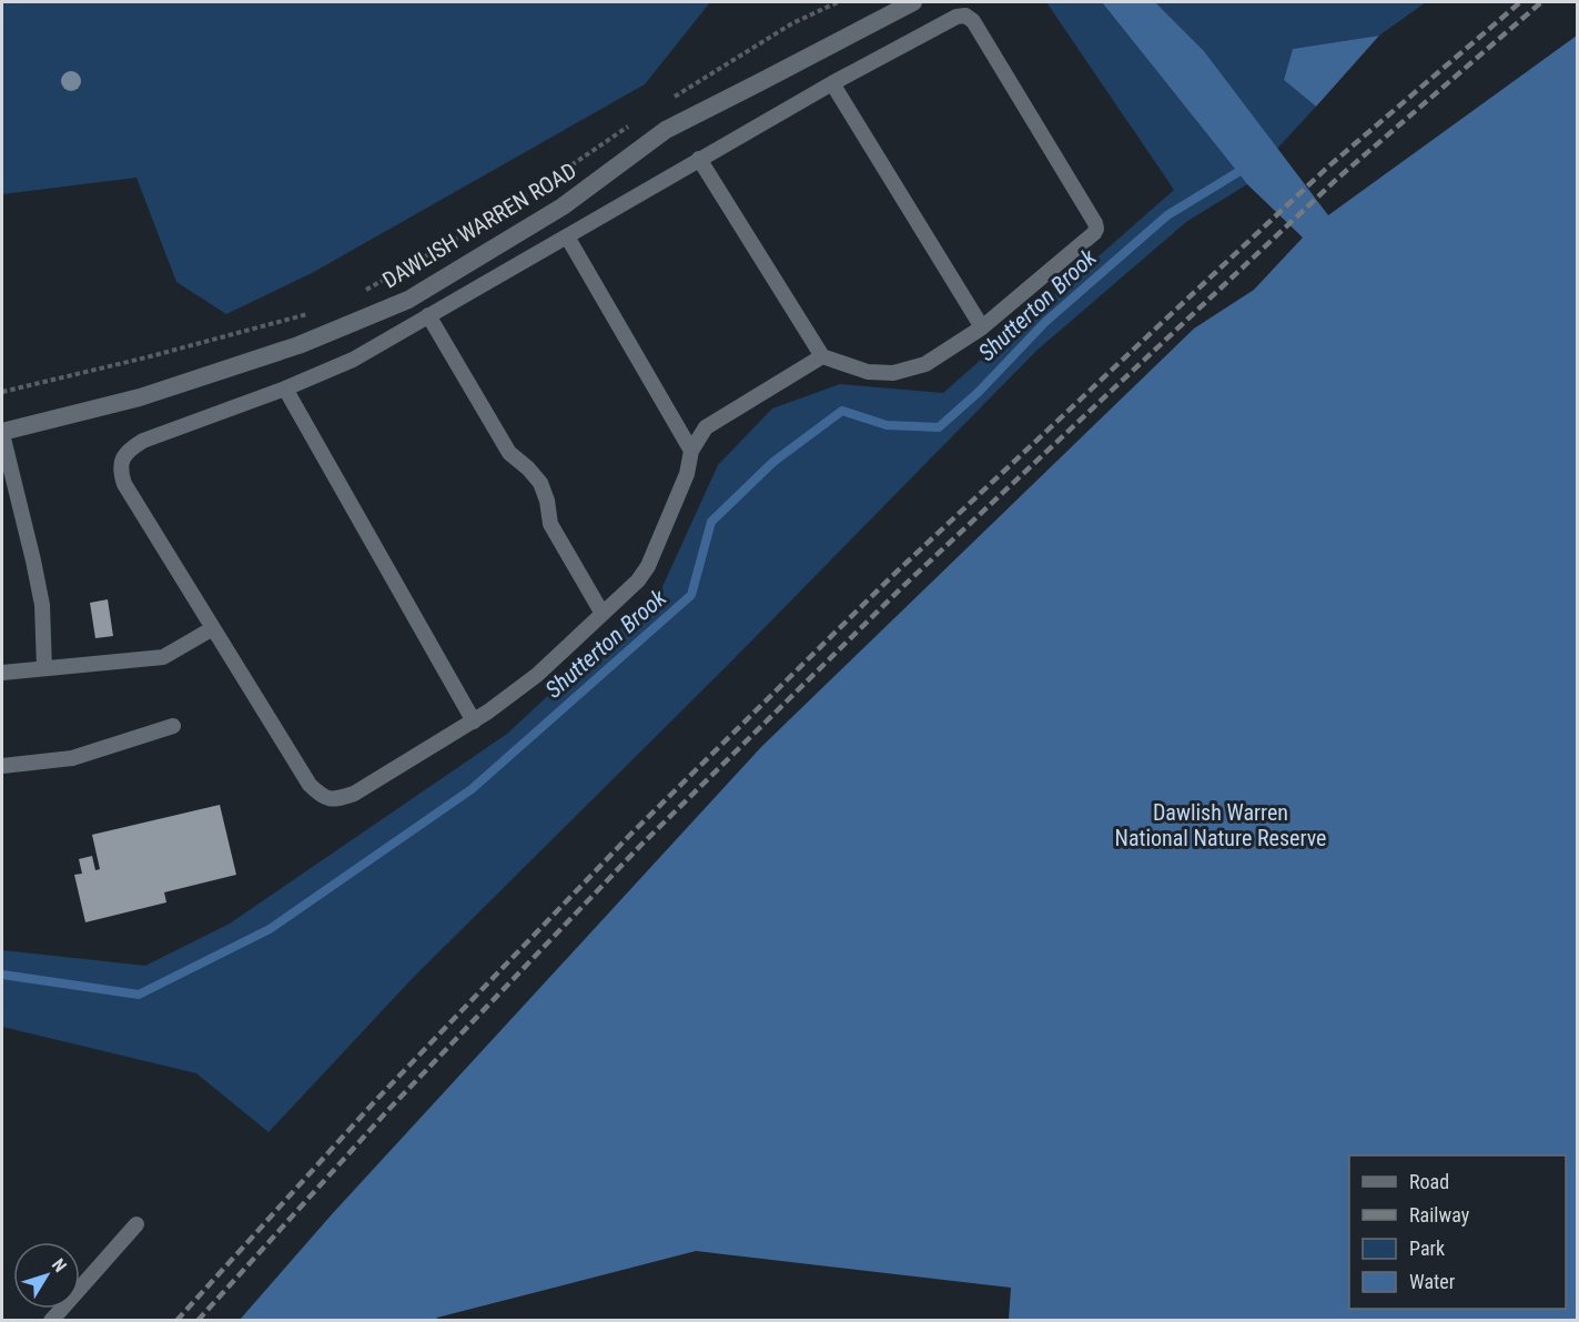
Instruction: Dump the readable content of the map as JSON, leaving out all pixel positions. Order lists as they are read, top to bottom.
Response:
{
  "streets": {
    "street": ["DAWLISH WARREN ROAD"]
  },
  "water": ["Shutterton Brook"],
  "parks": ["Dawlish Warren National Nature Reserve"],
  "legend": [
    "Road",
    "Railway",
    "Park",
    "Water"
  ],
  "north": "top right"
}
